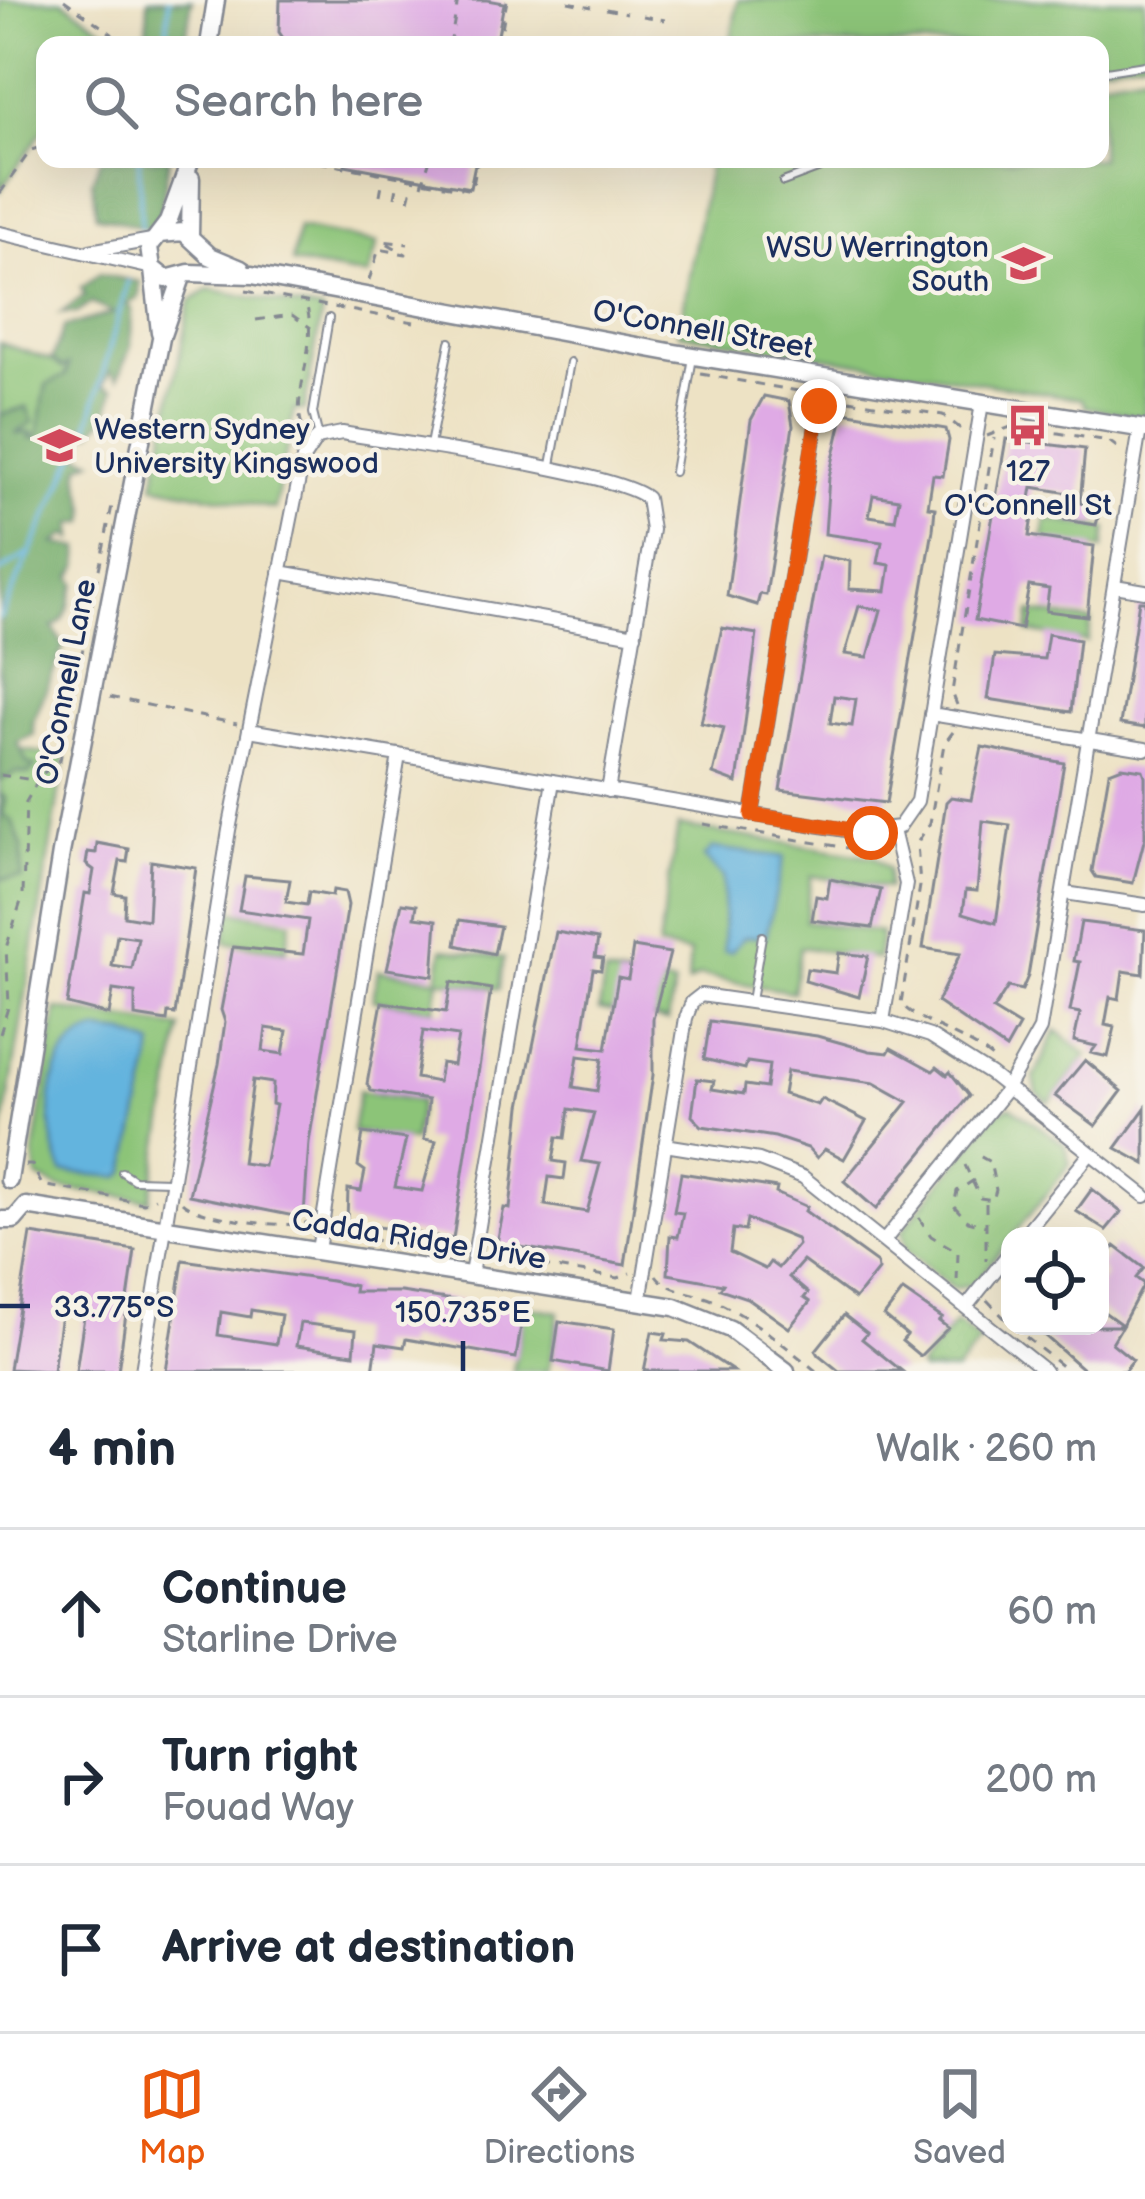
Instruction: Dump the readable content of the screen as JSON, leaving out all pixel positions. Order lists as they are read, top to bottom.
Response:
{
  "streets": {
    "street": ["O'Connell Street", "O'Connell Lane", "Cadda Ridge Drive"]
  },
  "crossings": [
    ["O'Connell Street", "O'Connell Lane"]
  ],
  "places": {
    "school or university": ["WSU Werrington South", "Western Sydney University Kingswood"],
    "bus stop": ["127 O'Connell St"]
  },
  "page": {
    "search": "Search here",
    "heading": ["4 min", "Walk · 260 m"],
    "list": [
      ["Continue", "Starline Drive", "60 m"],
      ["Turn right", "Fouad Way", "200 m"],
      "Arrive at destination"
    ],
    "nav": ["Map", "Directions", "Saved"]
  },
  "coordinates": ["33.775°S", "150.735°E"]
}
